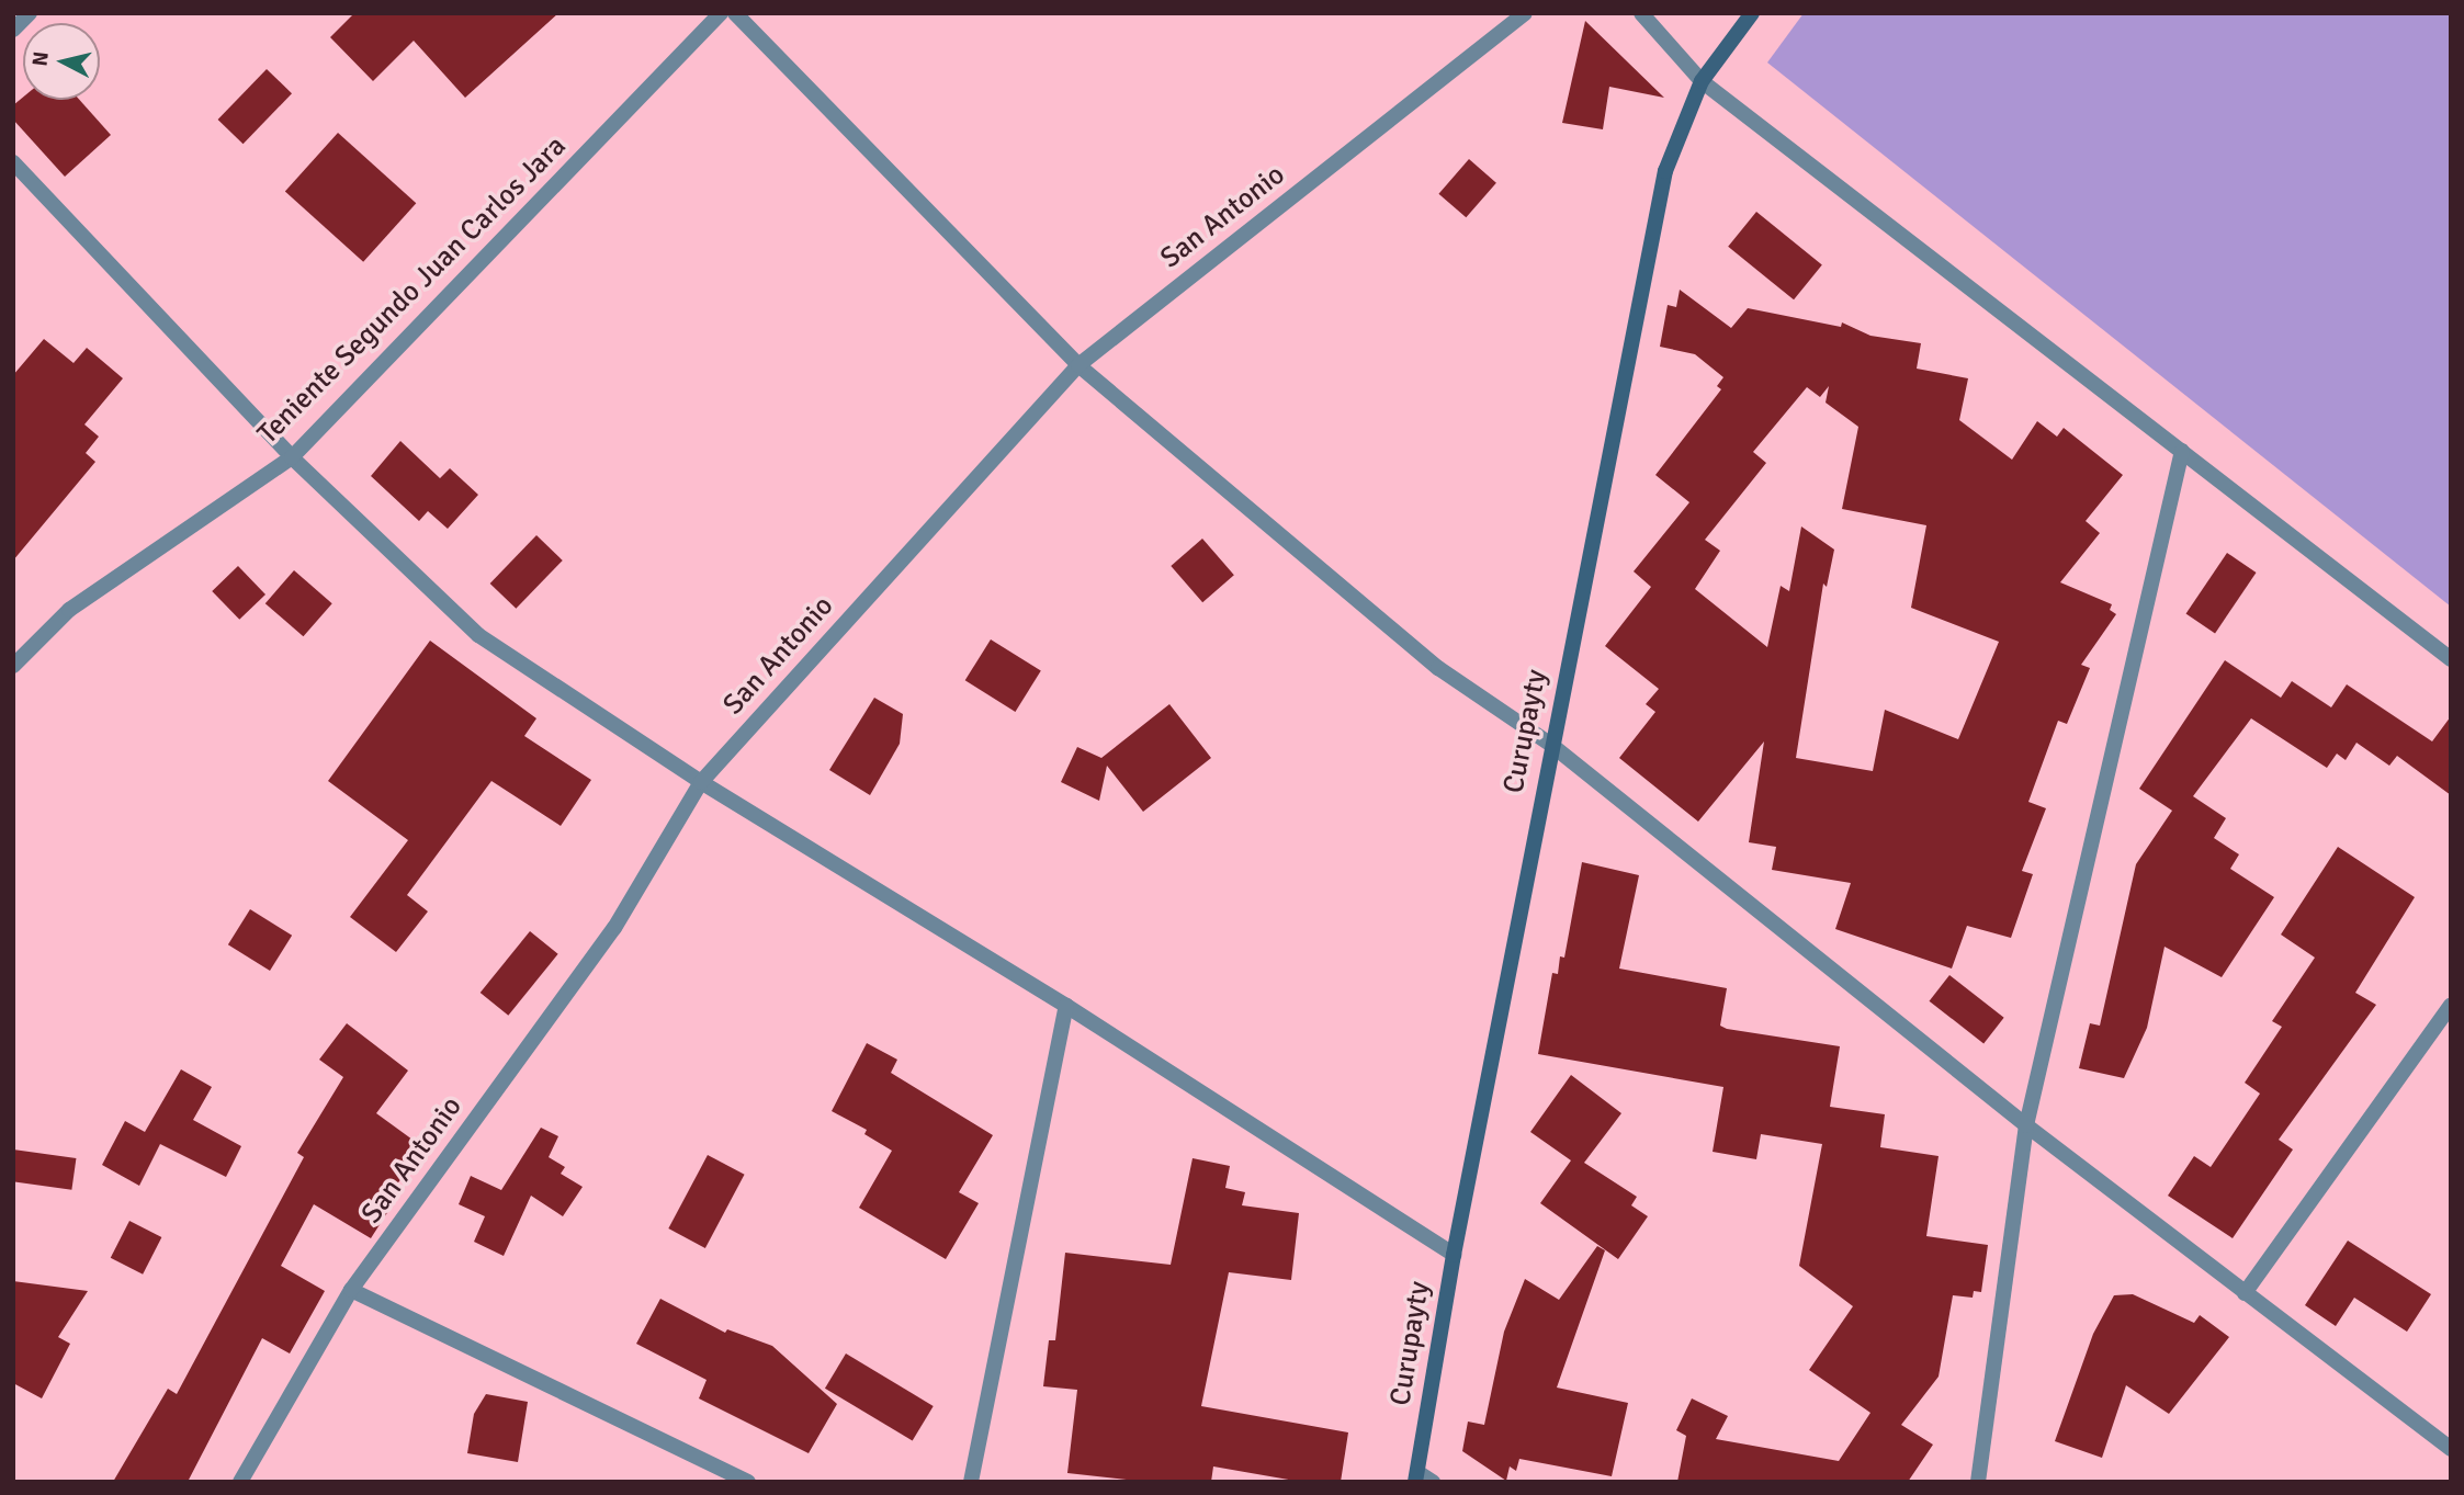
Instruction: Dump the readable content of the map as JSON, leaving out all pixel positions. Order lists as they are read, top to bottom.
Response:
{
  "streets": {
    "street": ["San Antonio", "Teniente Segundo Juan Carlos Jara", "Curupayty"]
  },
  "north": "left"
}
